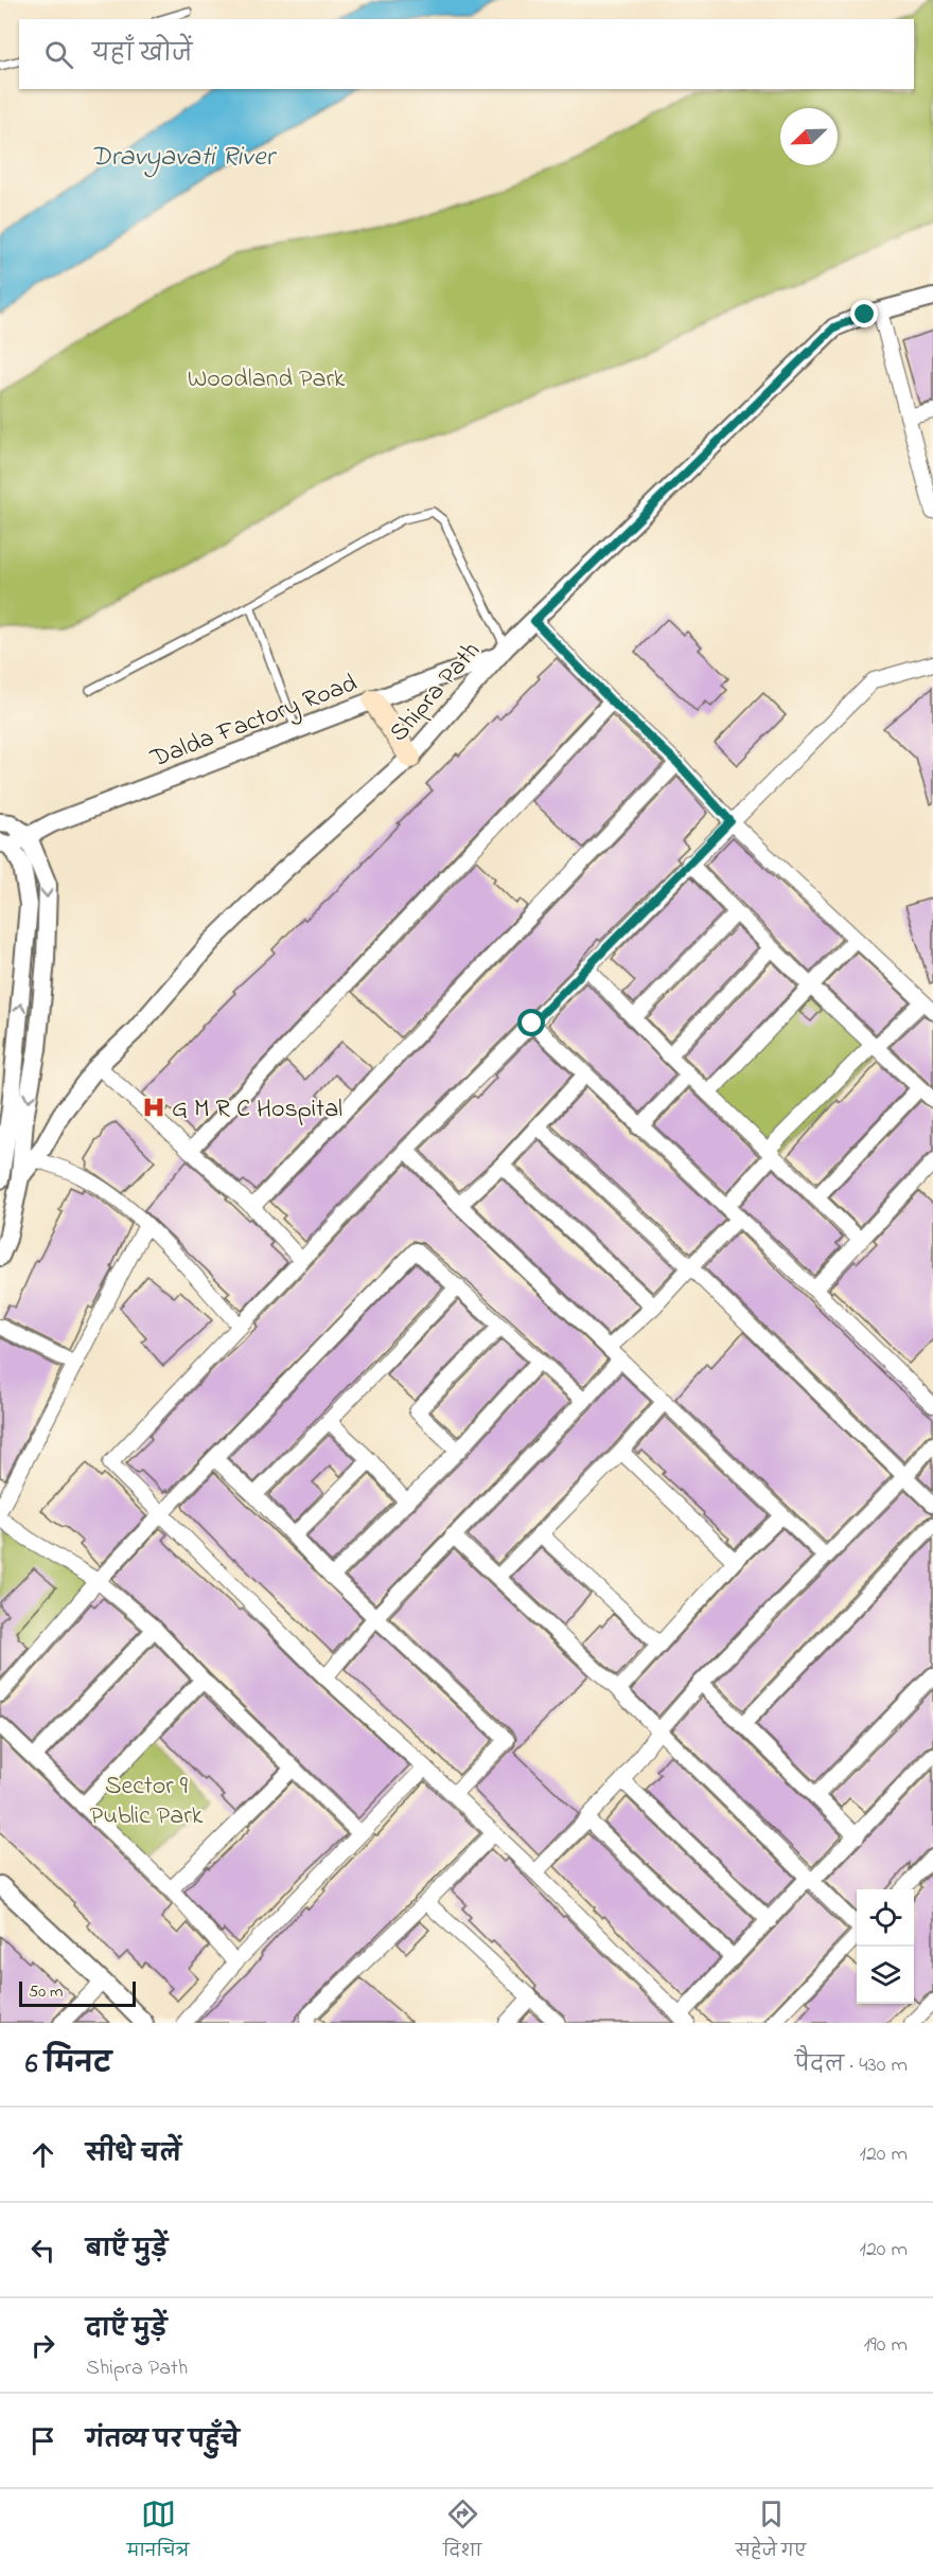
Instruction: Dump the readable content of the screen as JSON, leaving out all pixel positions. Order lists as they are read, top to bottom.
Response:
{
  "streets": {
    "street": ["Shipra Path", "Dalda Factory Road"]
  },
  "crossings": [
    ["Shipra Path", "Dalda Factory Road"]
  ],
  "water": ["Dravyavati River"],
  "parks": ["Woodland Park", "Sector 9 Public Park"],
  "places": {
    "hospital": ["G M R C Hospital"]
  },
  "scale_bar": "50 m",
  "north": "bottom left",
  "page": {
    "search": "यहाँ खोजें",
    "scale": "50 m",
    "heading": ["6 मिनट", "पैदल · 430 m"],
    "list": [
      ["सीधे चलें", "120 m"],
      ["बाएँ मुड़ें", "120 m"],
      ["दाएँ मुड़ें", "Shipra Path", "190 m"],
      "गंतव्य पर पहुँचे"
    ],
    "nav": ["मानचित्र", "दिशा", "सहेजे गए"]
  }
}
